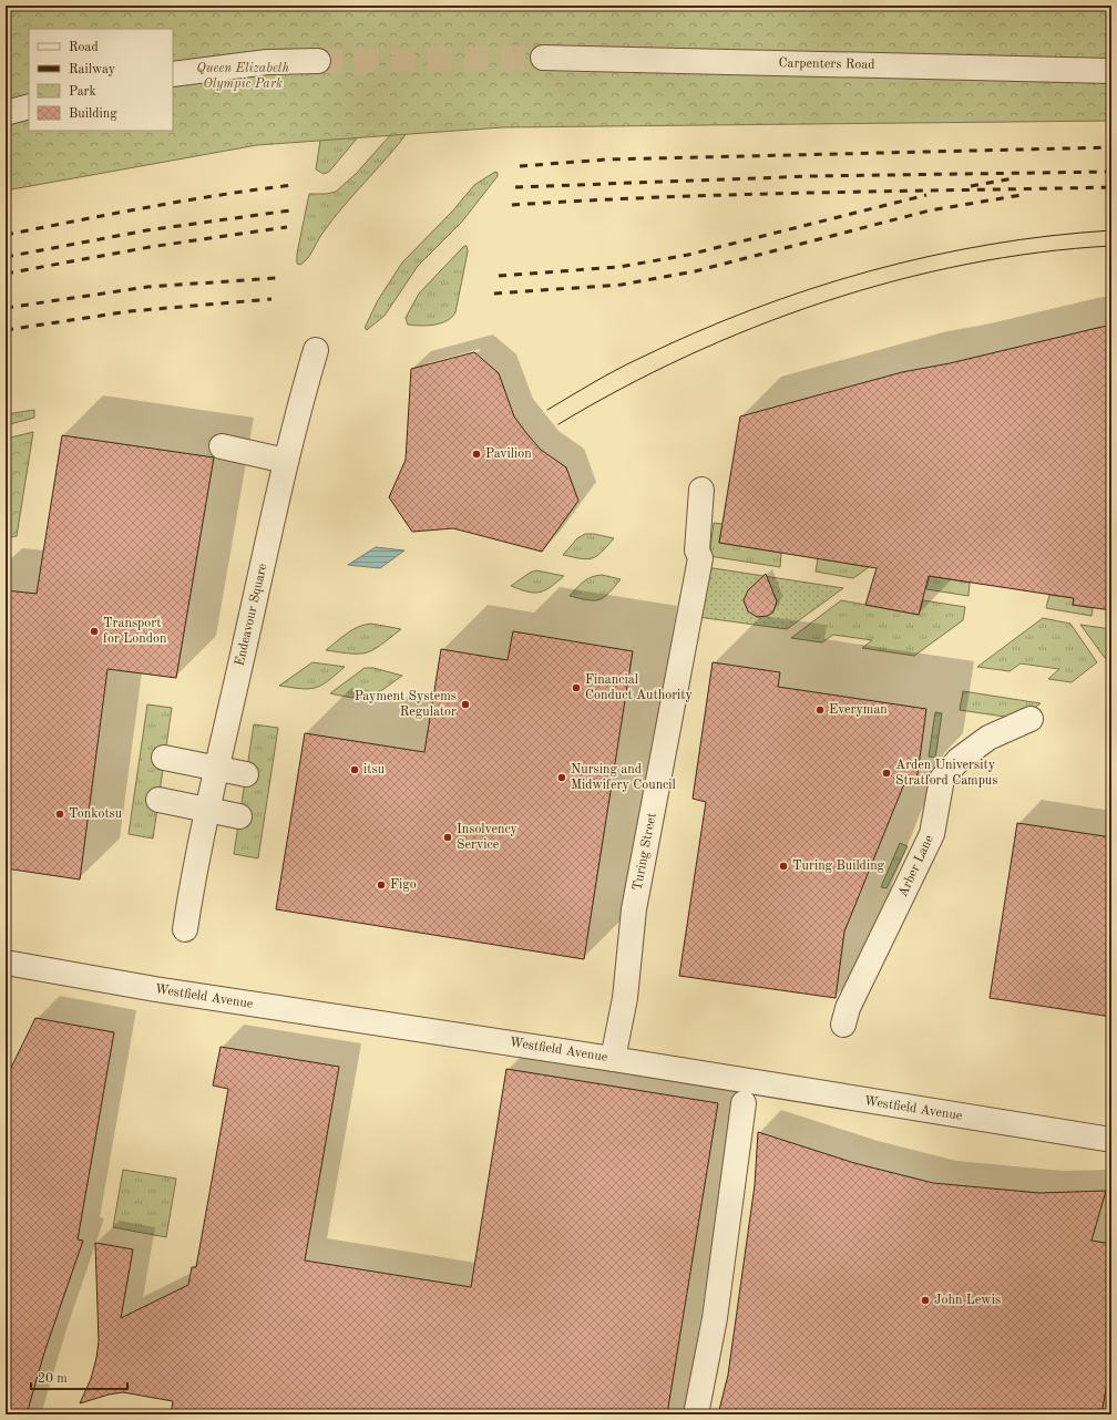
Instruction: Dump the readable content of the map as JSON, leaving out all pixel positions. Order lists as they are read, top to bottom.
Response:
{
  "streets": {
    "street": [
      "Carpenters Road",
      "Endeavour Square",
      "Turing Street",
      "Arber Lane",
      "Westfield Avenue"
    ]
  },
  "crossings": [
    ["Turing Street", "Westfield Avenue"]
  ],
  "parks": ["Queen Elizabeth Olympic Park"],
  "places": [
    "Pavilion",
    "Transport for London",
    "Financial Conduct Authority",
    "Payment Systems Regulator",
    "Everyman",
    "itsu",
    "Arden University Stratford Campus",
    "Nursing and Midwifery Council",
    "Tonkotsu",
    "Insolvency Service",
    "Turing Building",
    "Figo",
    "John Lewis"
  ],
  "legend": [
    "Road",
    "Railway",
    "Park",
    "Building"
  ],
  "scale_bar": "20 m"
}
